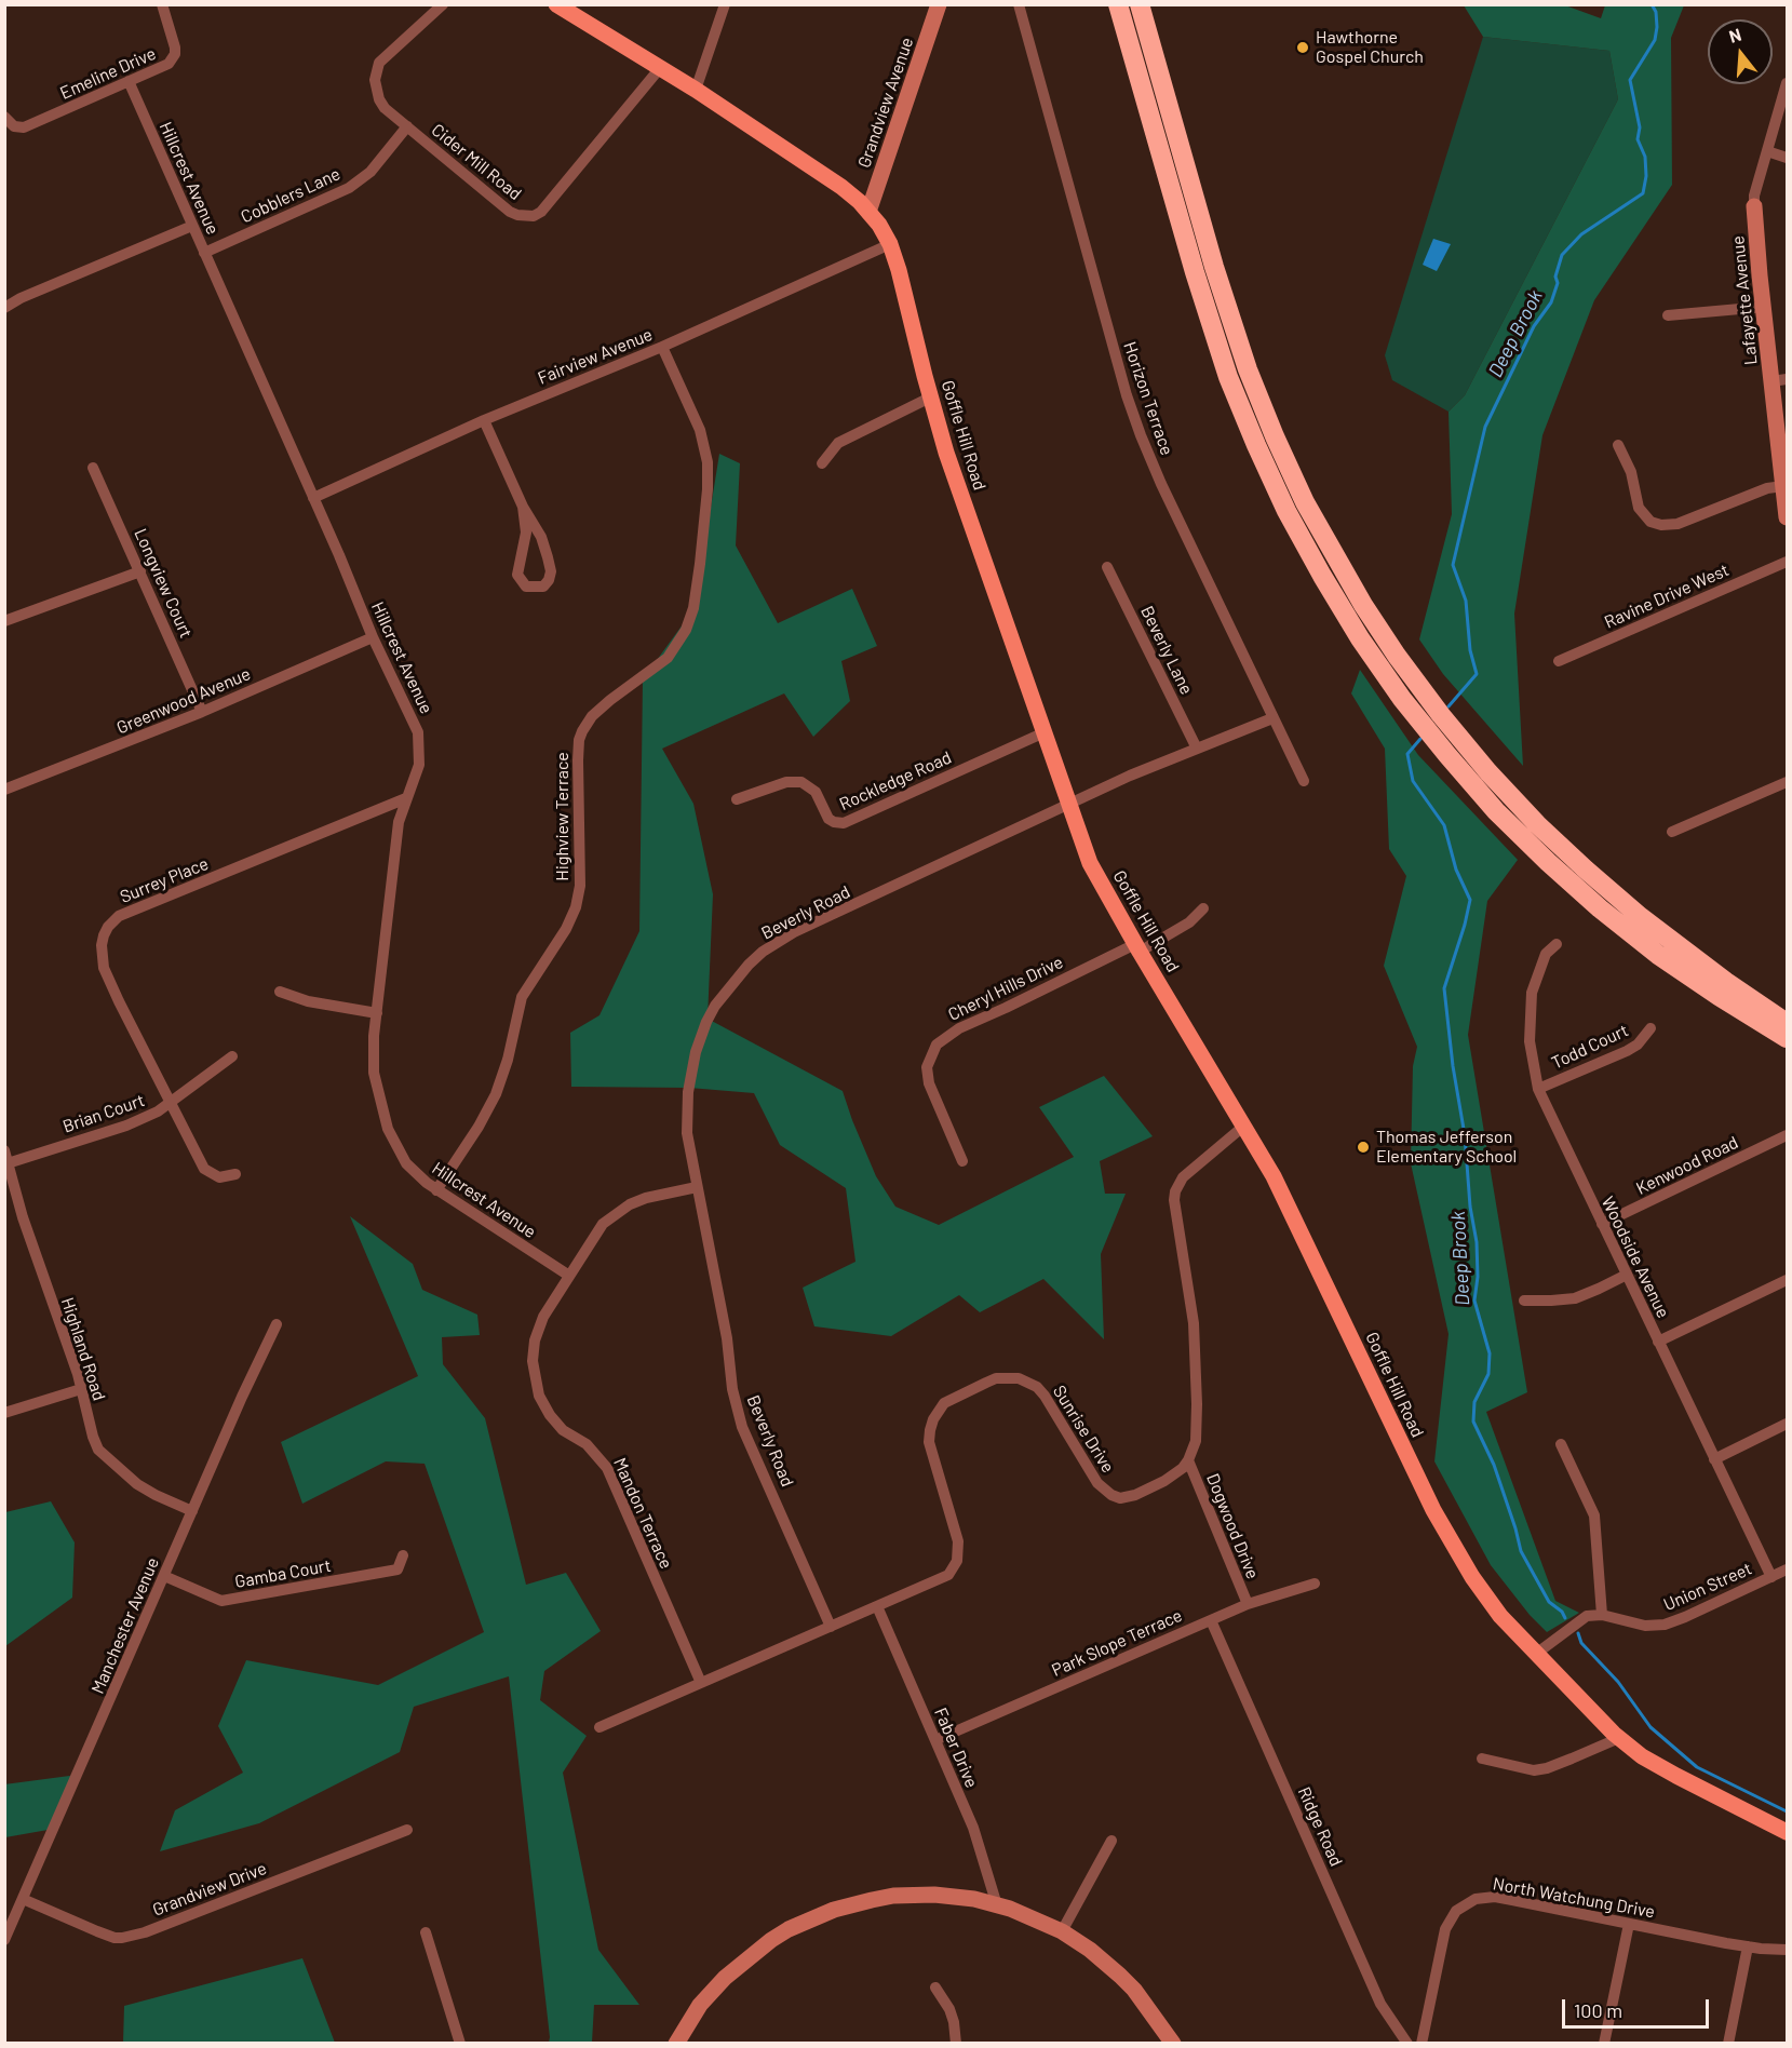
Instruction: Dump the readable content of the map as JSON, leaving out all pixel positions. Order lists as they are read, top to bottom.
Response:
{
  "streets": {
    "main road": ["Goffle Hill Road"],
    "street": [
      "Emeline Drive",
      "Grandview Avenue",
      "Cider Mill Road",
      "Hillcrest Avenue",
      "Cobblers Lane",
      "Lafayette Avenue",
      "Fairview Avenue",
      "Horizon Terrace",
      "Longview Court",
      "Ravine Drive West",
      "Beverly Lane",
      "Greenwood Avenue",
      "Rockledge Road",
      "Highview Terrace",
      "Surrey Place",
      "Beverly Road",
      "Cheryl Hills Drive",
      "Todd Court",
      "Brian Court",
      "Kenwood Road",
      "Woodside Avenue",
      "Highland Road",
      "Sunrise Drive",
      "Mandon Terrace",
      "Dogwood Drive",
      "Gamba Court",
      "Union Street",
      "Manchester Avenue",
      "Park Slope Terrace",
      "Faber Drive",
      "Ridge Road",
      "Grandview Drive",
      "North Watchung Drive"
    ]
  },
  "crossings": [
    ["Emeline Drive", "Hillcrest Avenue"],
    ["Grandview Avenue", "Goffle Hill Road"],
    ["Cider Mill Road", "Cobblers Lane"],
    ["Cider Mill Road", "Goffle Hill Road"],
    ["Hillcrest Avenue", "Cobblers Lane"],
    ["Hillcrest Avenue", "Fairview Avenue"],
    ["Hillcrest Avenue", "Greenwood Avenue"],
    ["Hillcrest Avenue", "Highview Terrace"],
    ["Hillcrest Avenue", "Surrey Place"],
    ["Hillcrest Avenue", "Mandon Terrace"],
    ["Fairview Avenue", "Goffle Hill Road"],
    ["Fairview Avenue", "Highview Terrace"],
    ["Horizon Terrace", "Beverly Road"],
    ["Goffle Hill Road", "Rockledge Road"],
    ["Goffle Hill Road", "Beverly Road"],
    ["Goffle Hill Road", "Cheryl Hills Drive"],
    ["Longview Court", "Greenwood Avenue"],
    ["Beverly Lane", "Beverly Road"],
    ["Surrey Place", "Brian Court"],
    ["Beverly Road", "Sunrise Drive"],
    ["Beverly Road", "Mandon Terrace"],
    ["Todd Court", "Woodside Avenue"],
    ["Brian Court", "Highland Road"],
    ["Kenwood Road", "Woodside Avenue"],
    ["Woodside Avenue", "Union Street"],
    ["Highland Road", "Manchester Avenue"],
    ["Sunrise Drive", "Mandon Terrace"],
    ["Sunrise Drive", "Dogwood Drive"],
    ["Sunrise Drive", "Faber Drive"],
    ["Dogwood Drive", "Park Slope Terrace"],
    ["Gamba Court", "Manchester Avenue"],
    ["Manchester Avenue", "Grandview Drive"],
    ["Park Slope Terrace", "Faber Drive"],
    ["Park Slope Terrace", "Ridge Road"]
  ],
  "water": ["Deep Brook"],
  "places": ["Hawthorne Gospel Church", "Thomas Jefferson Elementary School"],
  "scale_bar": "100 m",
  "north": "top"
}
